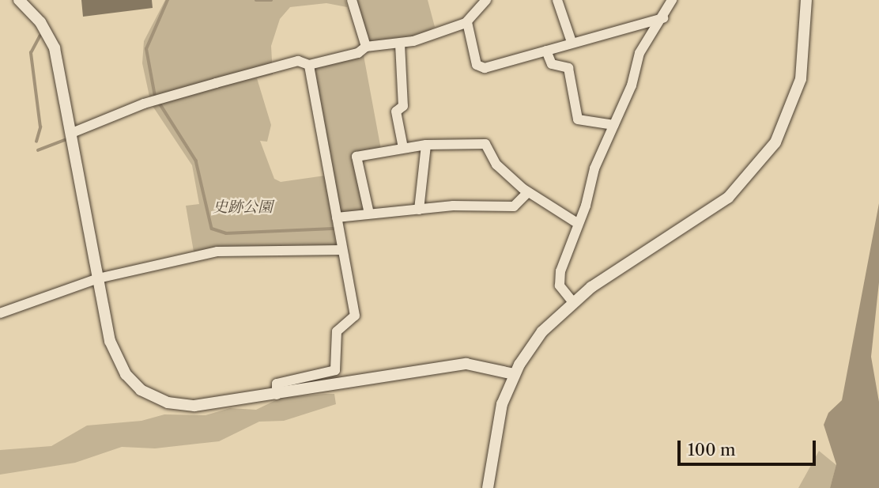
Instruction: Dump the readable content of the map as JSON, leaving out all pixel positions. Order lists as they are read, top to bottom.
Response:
{
  "parks": ["史跡公園"],
  "scale_bar": "100 m"
}
